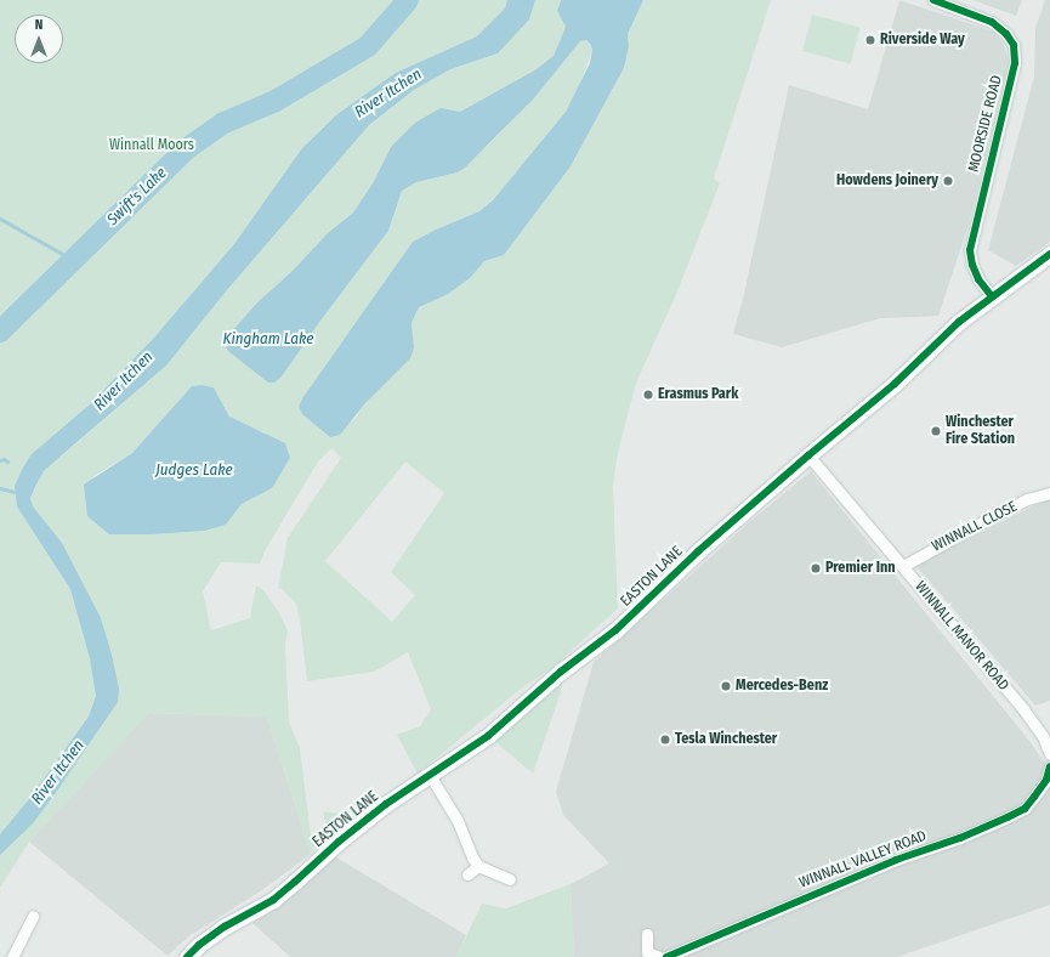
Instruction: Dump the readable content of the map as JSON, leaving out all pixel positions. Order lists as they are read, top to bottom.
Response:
{
  "streets": {
    "street": [
      "MOORSIDE ROAD",
      "WINNALL CLOSE",
      "EASTON LANE",
      "WINNALL MANOR ROAD",
      "WINNALL VALLEY ROAD"
    ]
  },
  "crossings": [
    ["MOORSIDE ROAD", "EASTON LANE"],
    ["WINNALL CLOSE", "WINNALL MANOR ROAD"],
    ["EASTON LANE", "WINNALL MANOR ROAD"]
  ],
  "water": [
    "River Itchen",
    "Swift's Lake",
    "Kingham Lake",
    "Judges Lake"
  ],
  "parks": ["Winnall Moors"],
  "places": [
    "Riverside Way",
    "Howdens Joinery",
    "Erasmus Park",
    "Winchester Fire Station",
    "Premier Inn",
    "Mercedes-Benz",
    "Tesla Winchester"
  ],
  "north": "top"
}
